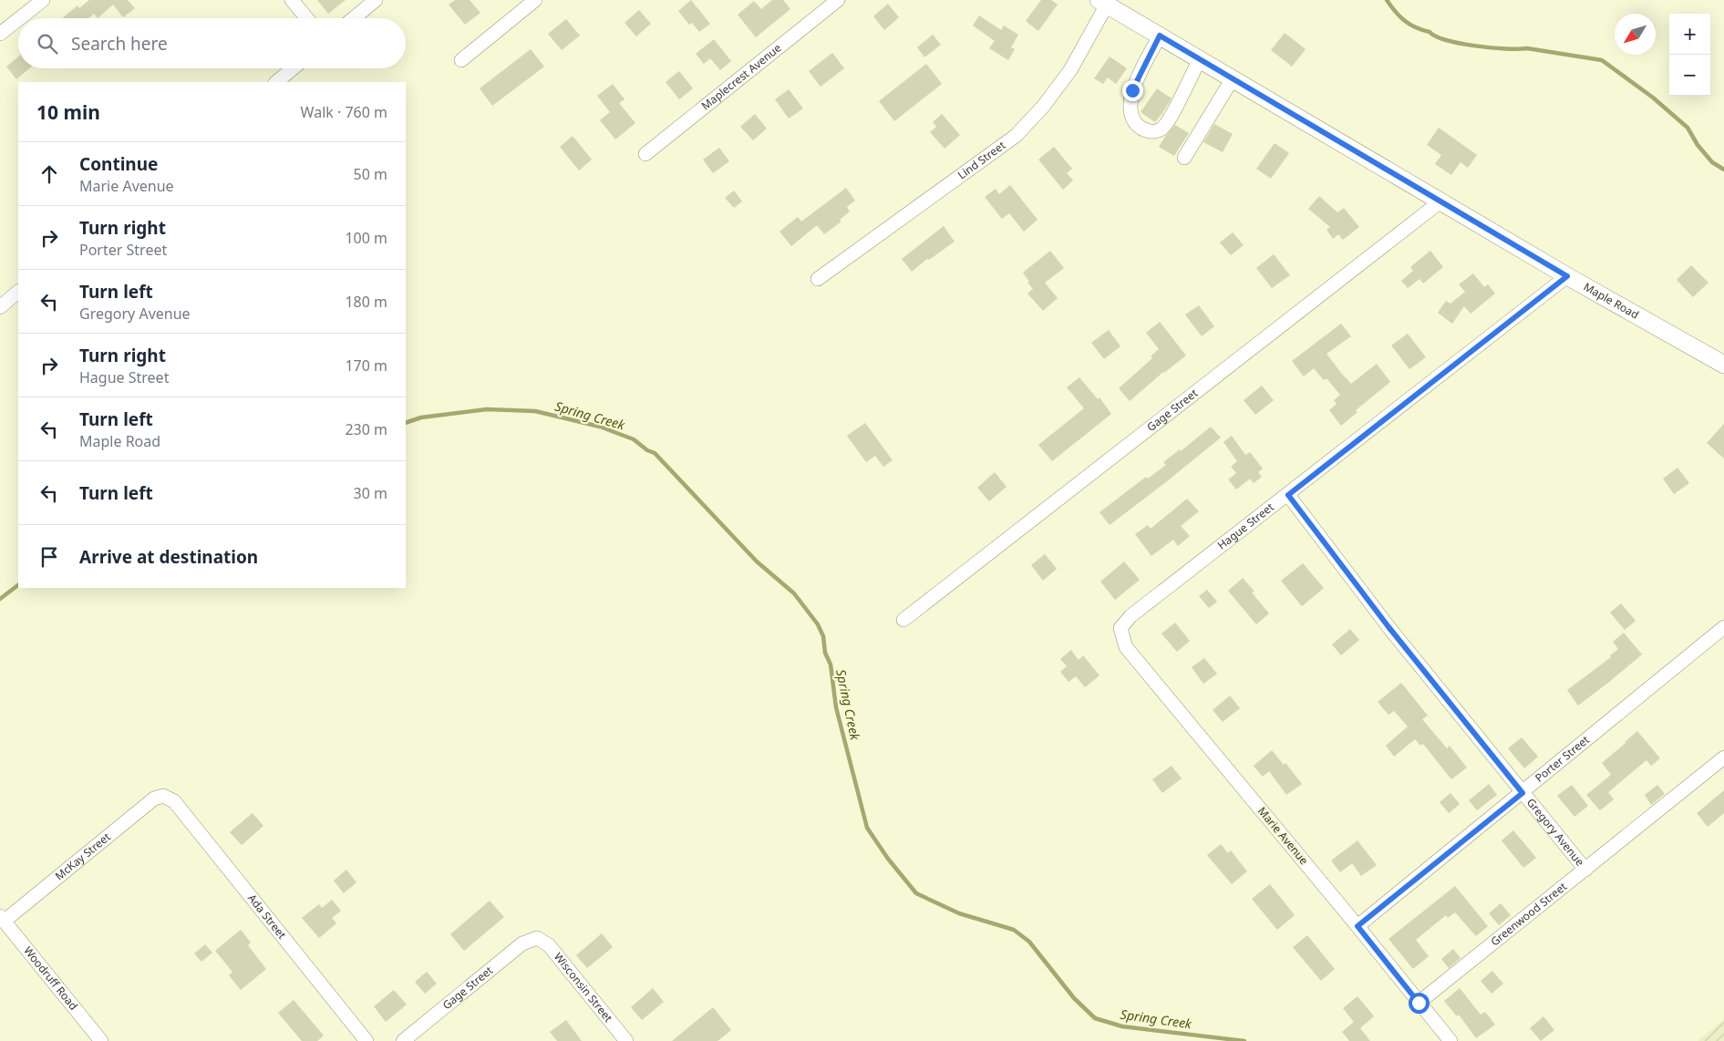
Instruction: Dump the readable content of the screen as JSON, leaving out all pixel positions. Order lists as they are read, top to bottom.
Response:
{
  "streets": {
    "main road": ["Maple Road"],
    "street": [
      "Maplecrest Avenue",
      "Lind Street",
      "Gage Street",
      "Hague Street",
      "Porter Street",
      "Gregory Avenue",
      "Marie Avenue",
      "McKay Street",
      "Greenwood Street",
      "Ada Street",
      "Woodruff Road",
      "Wisconsin Street"
    ]
  },
  "crossings": [
    ["Lind Street", "Maple Road"],
    ["Maple Road", "Gage Street"],
    ["Maple Road", "Hague Street"],
    ["Gage Street", "Wisconsin Street"],
    ["Hague Street", "Gregory Avenue"],
    ["Hague Street", "Marie Avenue"],
    ["Porter Street", "Gregory Avenue"],
    ["Porter Street", "Marie Avenue"],
    ["Gregory Avenue", "Greenwood Street"],
    ["Marie Avenue", "Greenwood Street"],
    ["McKay Street", "Ada Street"],
    ["McKay Street", "Woodruff Road"]
  ],
  "water": ["Spring Creek"],
  "north": "bottom left",
  "page": {
    "map_buttons": ["+", "−"],
    "search": "Search here",
    "heading": ["10 min", "Walk · 760 m"],
    "list": [
      ["Continue", "Marie Avenue", "50 m"],
      ["Turn right", "Porter Street", "100 m"],
      ["Turn left", "Gregory Avenue", "180 m"],
      ["Turn right", "Hague Street", "170 m"],
      ["Turn left", "Maple Road", "230 m"],
      ["Turn left", "30 m"],
      "Arrive at destination"
    ]
  }
}
